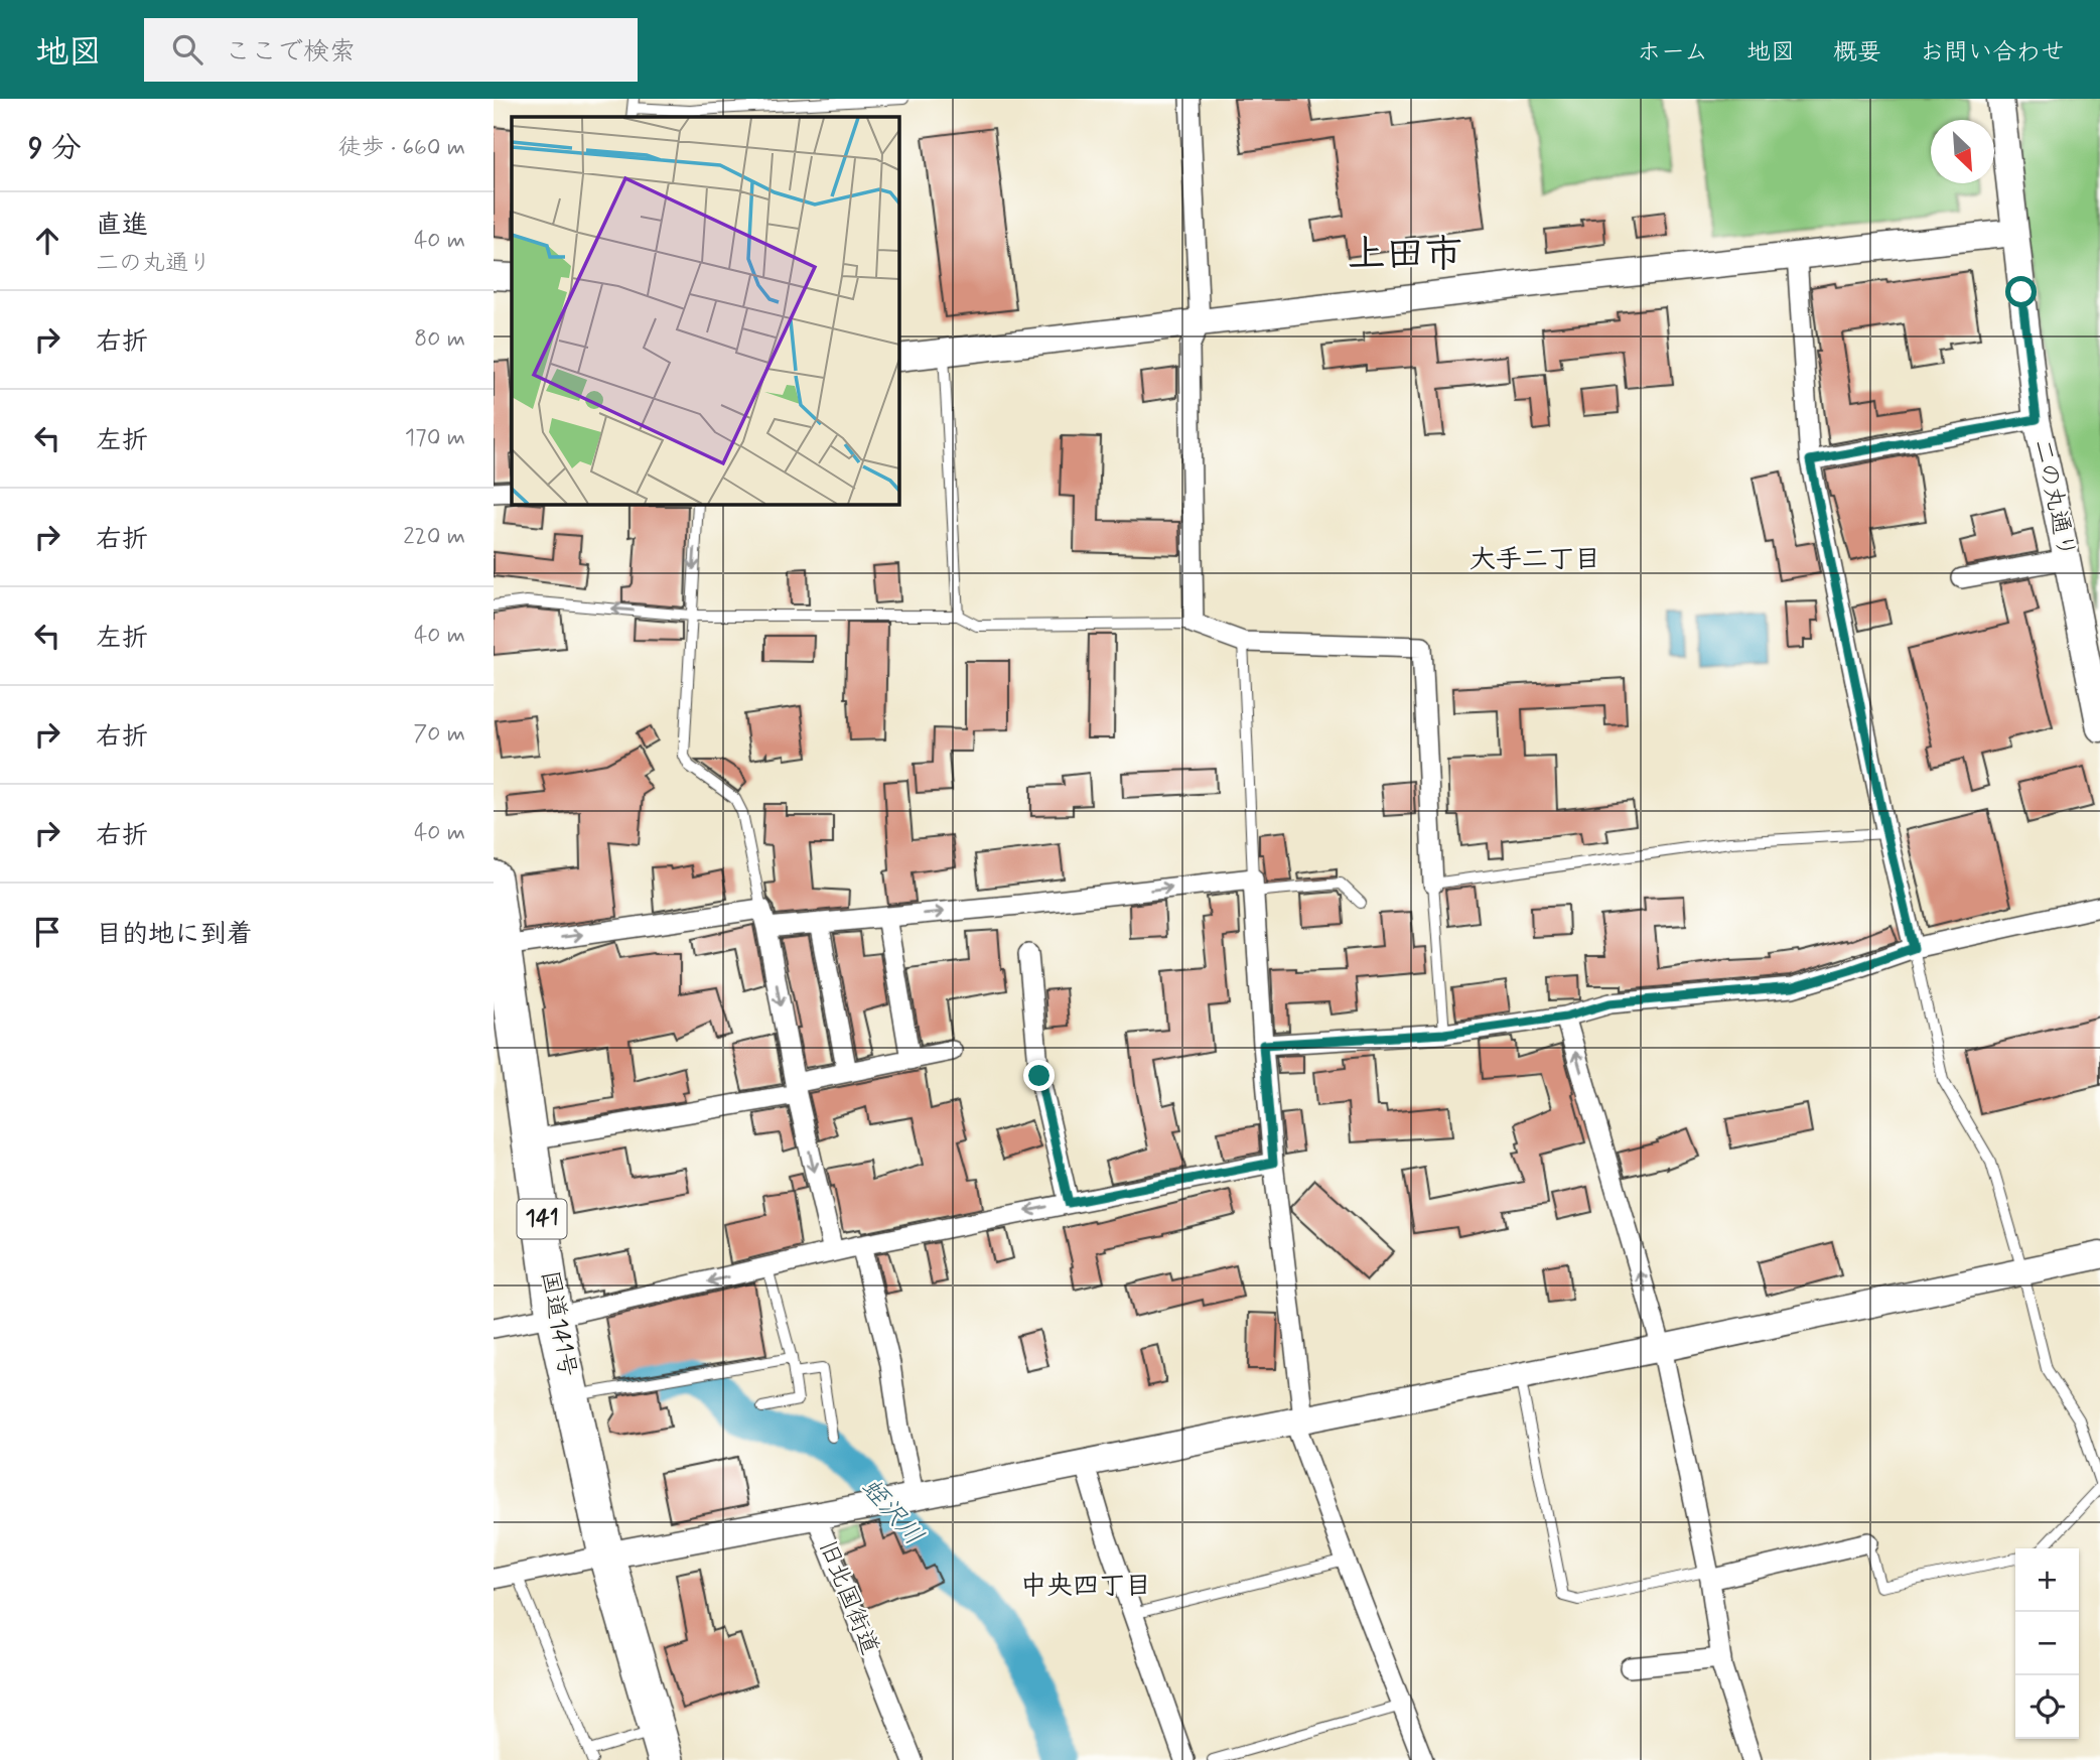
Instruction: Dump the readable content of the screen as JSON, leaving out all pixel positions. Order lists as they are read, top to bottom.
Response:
{
  "streets": {
    "highway": ["141", "国道141号"],
    "street": ["二の丸通り", "旧北国街道"]
  },
  "crossings": [
    ["国道141号", "旧北国街道"]
  ],
  "districts": ["上田市", "大手二丁目", "中央四丁目"],
  "water": ["蛭沢川"],
  "north": "bottom right",
  "page": {
    "header": "地図",
    "search": "ここで検索",
    "nav": [
      "ホーム",
      "地図",
      "概要",
      "お問い合わせ"
    ],
    "heading": ["9 分", "徒歩 · 660 m"],
    "list": [
      ["直進", "二の丸通り", "40 m"],
      ["右折", "80 m"],
      ["左折", "170 m"],
      ["右折", "220 m"],
      ["左折", "40 m"],
      ["右折", "70 m"],
      ["右折", "40 m"],
      "目的地に到着"
    ],
    "map_buttons": ["+", "−"]
  }
}
